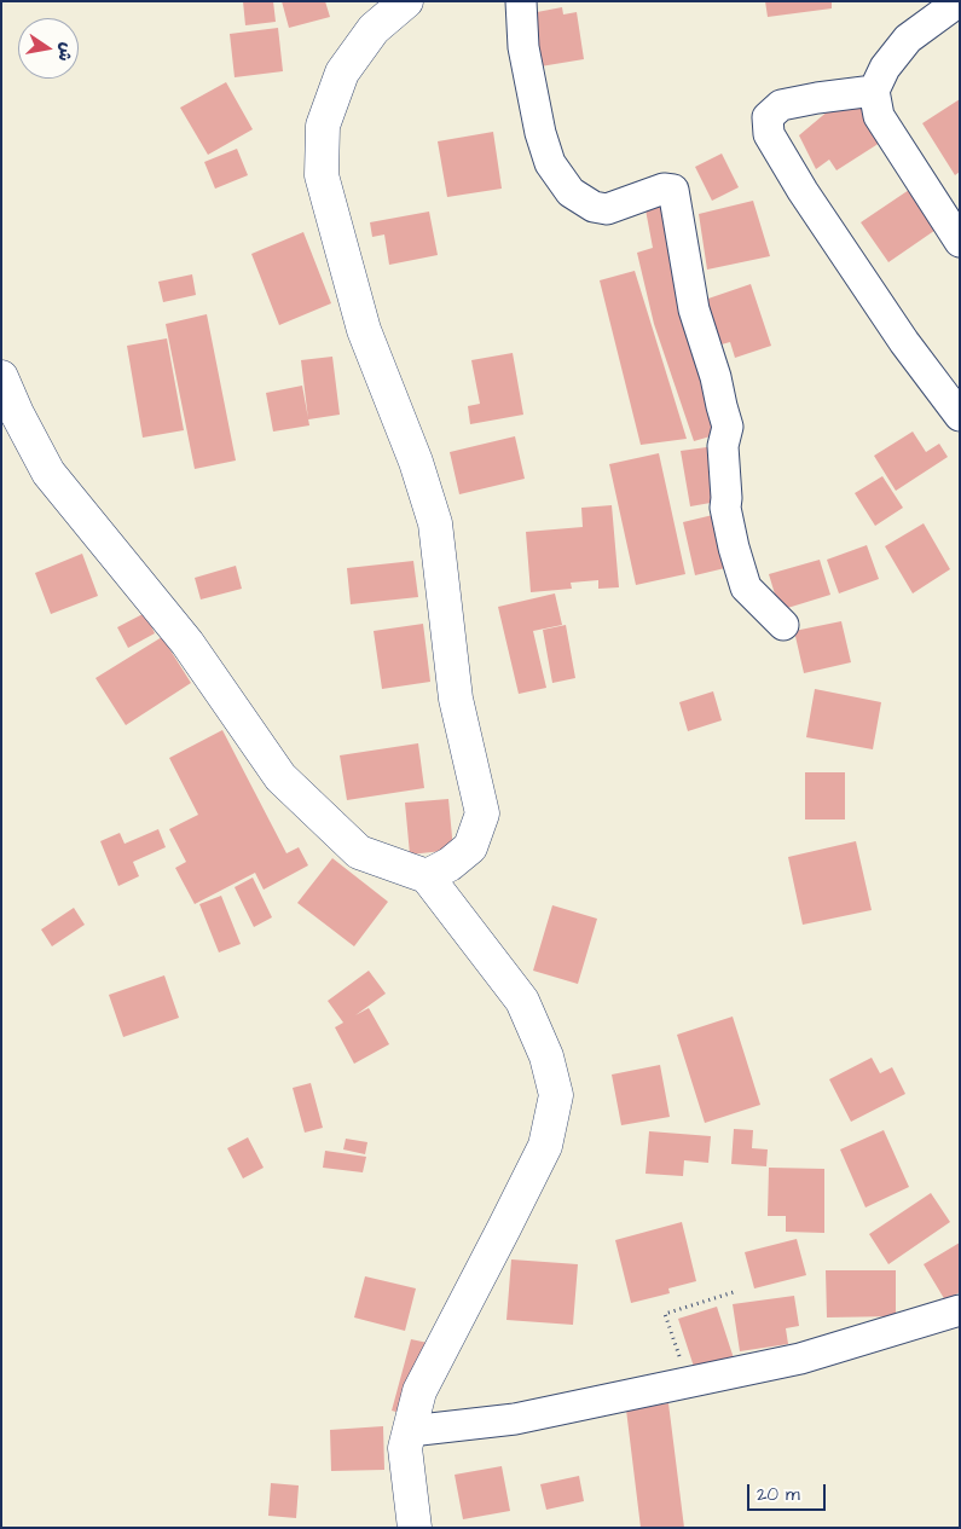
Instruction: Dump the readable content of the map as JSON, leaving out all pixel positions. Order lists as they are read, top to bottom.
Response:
{
  "scale_bar": "20 m",
  "north": "right"
}
